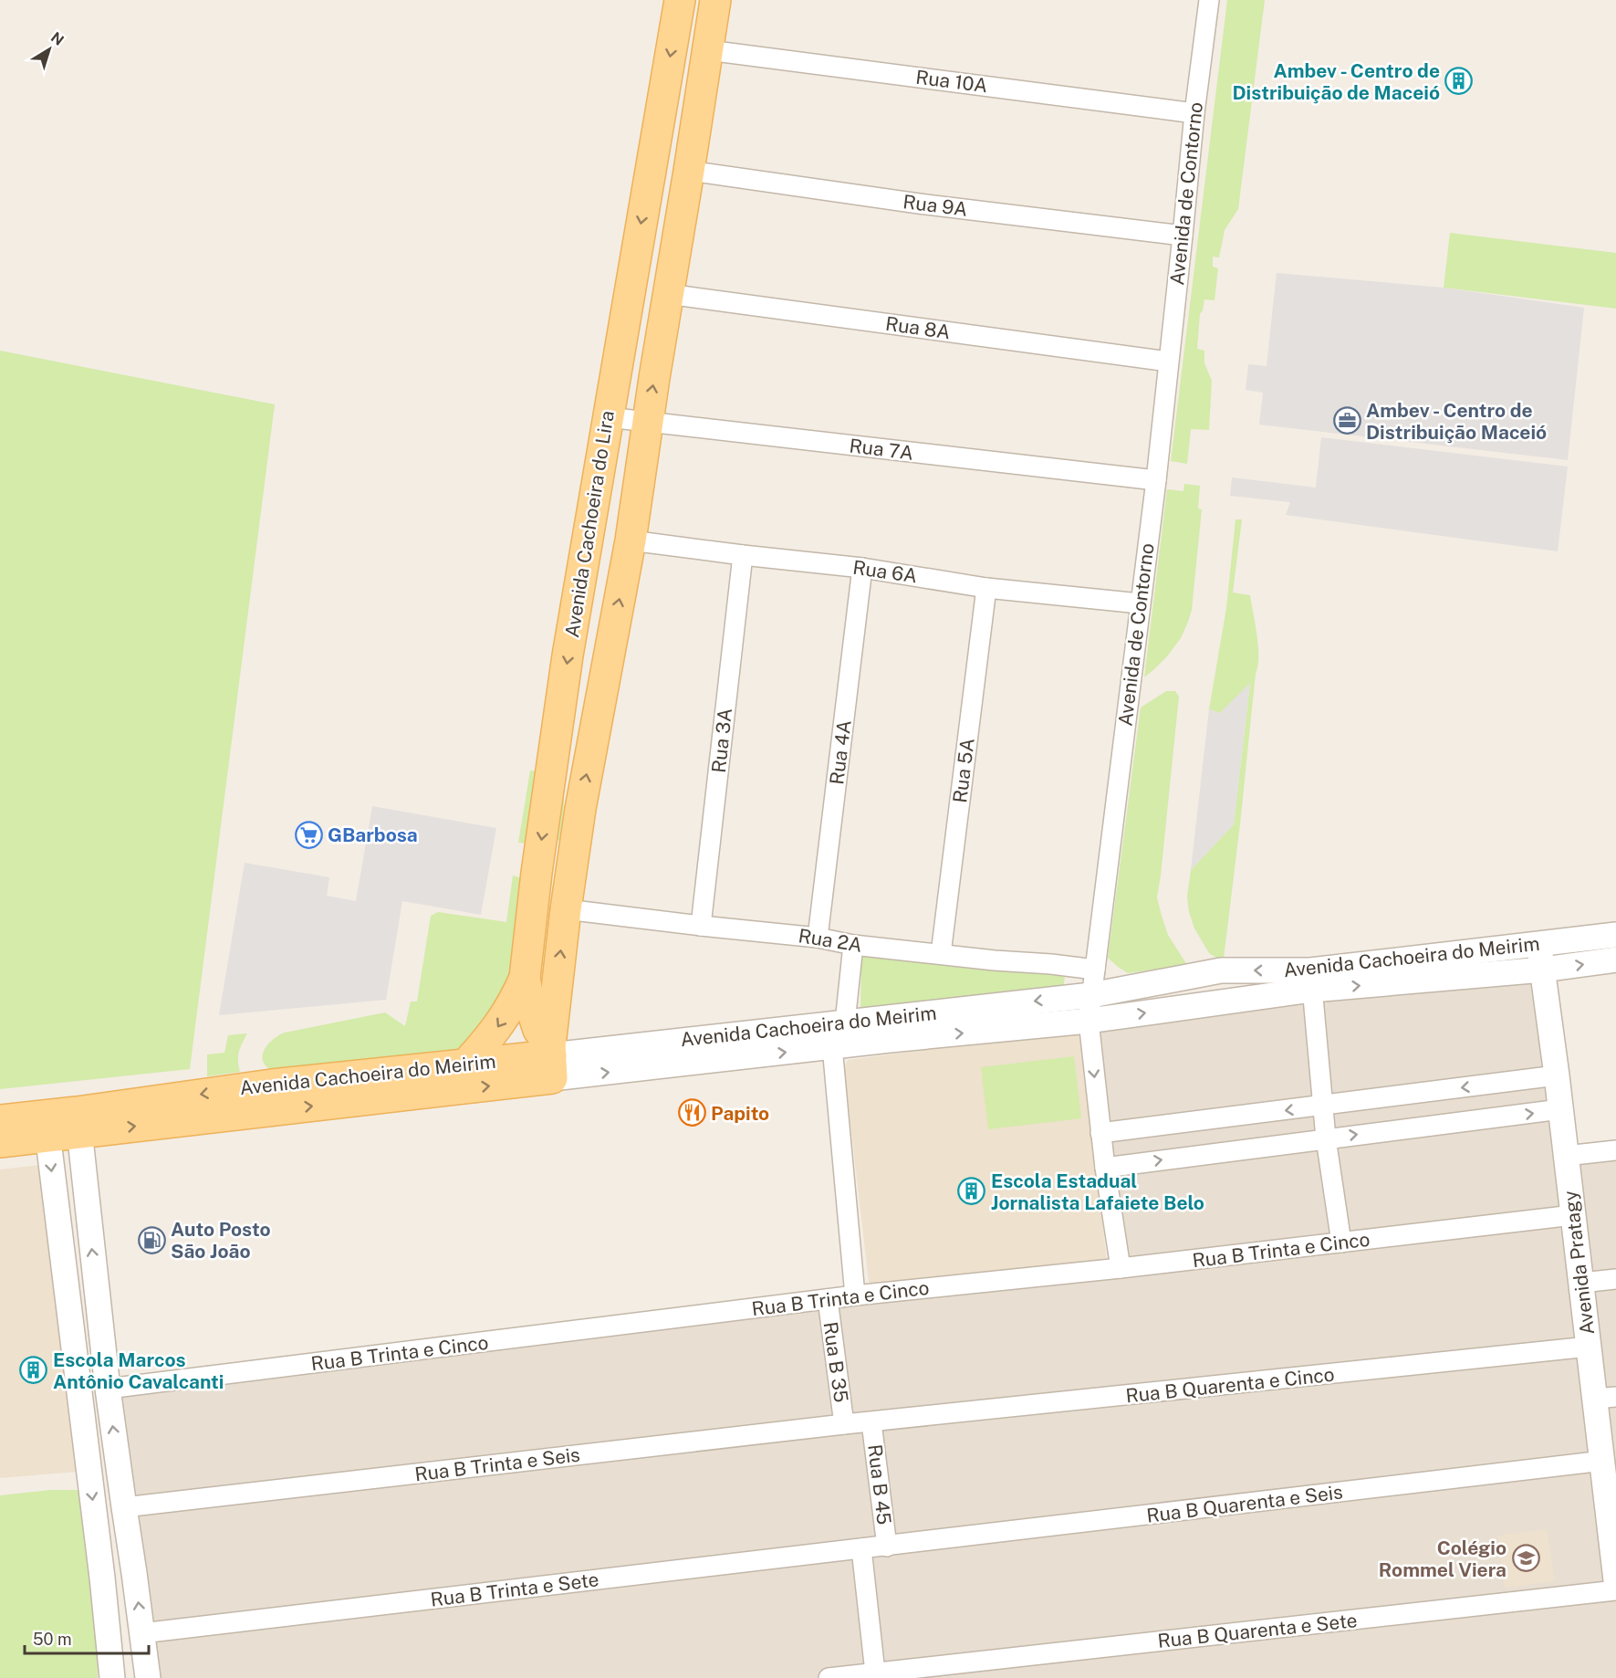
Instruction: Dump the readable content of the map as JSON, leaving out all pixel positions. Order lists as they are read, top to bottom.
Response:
{
  "streets": {
    "main road": ["Avenida Cachoeira do Lira", "Avenida Cachoeira do Meirim"],
    "street": [
      "Rua 10A",
      "Avenida de Contorno",
      "Rua 9A",
      "Rua 8A",
      "Rua 7A",
      "Rua 6A",
      "Rua 3A",
      "Rua 4A",
      "Rua 5A",
      "Rua 2A",
      "Rua B Trinta e Cinco",
      "Avenida Pratagy",
      "Rua B 35",
      "Rua B Quarenta e Cinco",
      "Rua B Trinta e Seis",
      "Rua B 45",
      "Rua B Quarenta e Seis",
      "Rua B Trinta e Sete",
      "Rua B Quarenta e Sete"
    ]
  },
  "crossings": [
    ["Rua 10A", "Avenida de Contorno"],
    ["Rua 10A", "Avenida Cachoeira do Lira"],
    ["Avenida de Contorno", "Rua 9A"],
    ["Avenida de Contorno", "Rua 8A"],
    ["Avenida de Contorno", "Rua 7A"],
    ["Avenida de Contorno", "Rua 6A"],
    ["Avenida de Contorno", "Rua 2A"],
    ["Avenida de Contorno", "Avenida Cachoeira do Meirim"],
    ["Avenida de Contorno", "Rua B Trinta e Cinco"],
    ["Rua 9A", "Avenida Cachoeira do Lira"],
    ["Rua 8A", "Avenida Cachoeira do Lira"],
    ["Rua 7A", "Avenida Cachoeira do Lira"],
    ["Avenida Cachoeira do Lira", "Rua 6A"],
    ["Avenida Cachoeira do Lira", "Rua 2A"],
    ["Avenida Cachoeira do Lira", "Avenida Cachoeira do Meirim"],
    ["Rua 6A", "Rua 3A"],
    ["Rua 6A", "Rua 4A"],
    ["Rua 6A", "Rua 5A"],
    ["Rua 3A", "Rua 2A"],
    ["Rua 4A", "Rua 2A"],
    ["Rua 5A", "Rua 2A"],
    ["Avenida Cachoeira do Meirim", "Avenida Pratagy"],
    ["Rua B Trinta e Cinco", "Avenida Pratagy"],
    ["Rua B Trinta e Cinco", "Rua B 35"],
    ["Avenida Pratagy", "Rua B Quarenta e Cinco"],
    ["Avenida Pratagy", "Rua B Quarenta e Seis"],
    ["Rua B 35", "Rua B Trinta e Seis"],
    ["Rua B Quarenta e Cinco", "Rua B Trinta e Seis"],
    ["Rua B Quarenta e Cinco", "Rua B 45"],
    ["Rua B Trinta e Seis", "Rua B 45"],
    ["Rua B 45", "Rua B Quarenta e Seis"],
    ["Rua B 45", "Rua B Trinta e Sete"],
    ["Rua B Quarenta e Seis", "Rua B Trinta e Sete"]
  ],
  "places": {
    "building": ["Ambev - Centro de Distribuição de Maceió", "Escola Estadual Jornalista Lafaiete Belo", "Escola Marcos Antônio Cavalcanti"],
    "office": ["Ambev - Centro de Distribuição Maceió"],
    "supermarket": ["GBarbosa"],
    "restaurant": ["Papito"],
    "fuel station": ["Auto Posto São João"],
    "school or university": ["Colégio Rommel Viera"]
  },
  "scale_bar": "50 m",
  "north": "top right"
}
